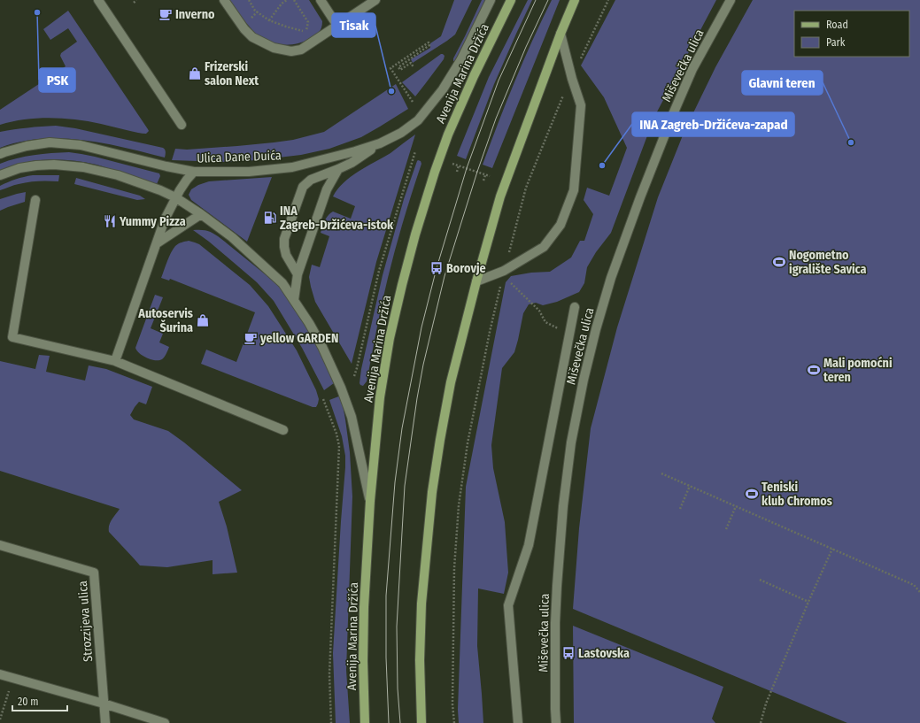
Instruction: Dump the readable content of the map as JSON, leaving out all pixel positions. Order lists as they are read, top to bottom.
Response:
{
  "streets": {
    "main road": ["Avenija Marina Držića"],
    "street": ["Miševečka ulica", "Ulica Dane Duića", "Strozzijeva ulica"]
  },
  "places": {
    "other": [
      "PSK",
      "Tisak",
      "Glavni teren",
      "INA Zagreb-Držićeva-zapad"
    ],
    "cafe": ["Inverno", "yellow GARDEN"],
    "shop": ["Frizerski salon Next", "Autoservis Šurina"],
    "fuel station": ["INA Zagreb-Držićeva-istok"],
    "restaurant": ["Yummy Pizza"],
    "sports": ["Nogometno igralište Savica", "Mali pomoćni teren", "Teniski klub Chromos"],
    "bus stop": ["Borovje", "Lastovska"]
  },
  "legend": ["Road", "Park"],
  "scale_bar": "20 m"
}
